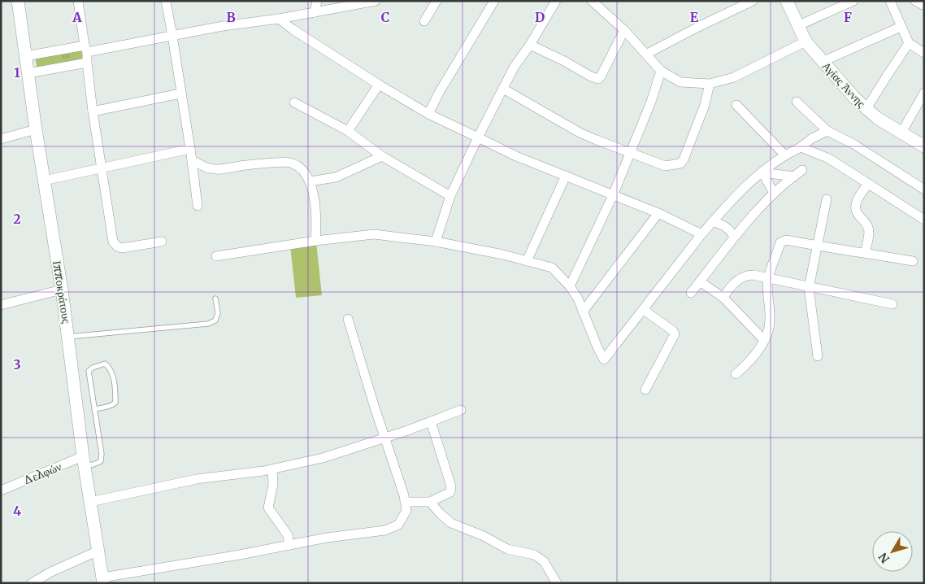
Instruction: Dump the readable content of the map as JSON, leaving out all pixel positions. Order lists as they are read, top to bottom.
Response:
{
  "streets": {
    "main road": ["Αγίας Άννης", "Ιπποκράτους"],
    "street": ["Δελφών"]
  },
  "crossings": [
    ["Ιπποκράτους", "Δελφών"]
  ],
  "north": "bottom left",
  "grid": {
    "columns": [
      "A",
      "B",
      "C",
      "D",
      "E",
      "F"
    ],
    "rows": [
      "1",
      "2",
      "3",
      "4"
    ]
  }
}
